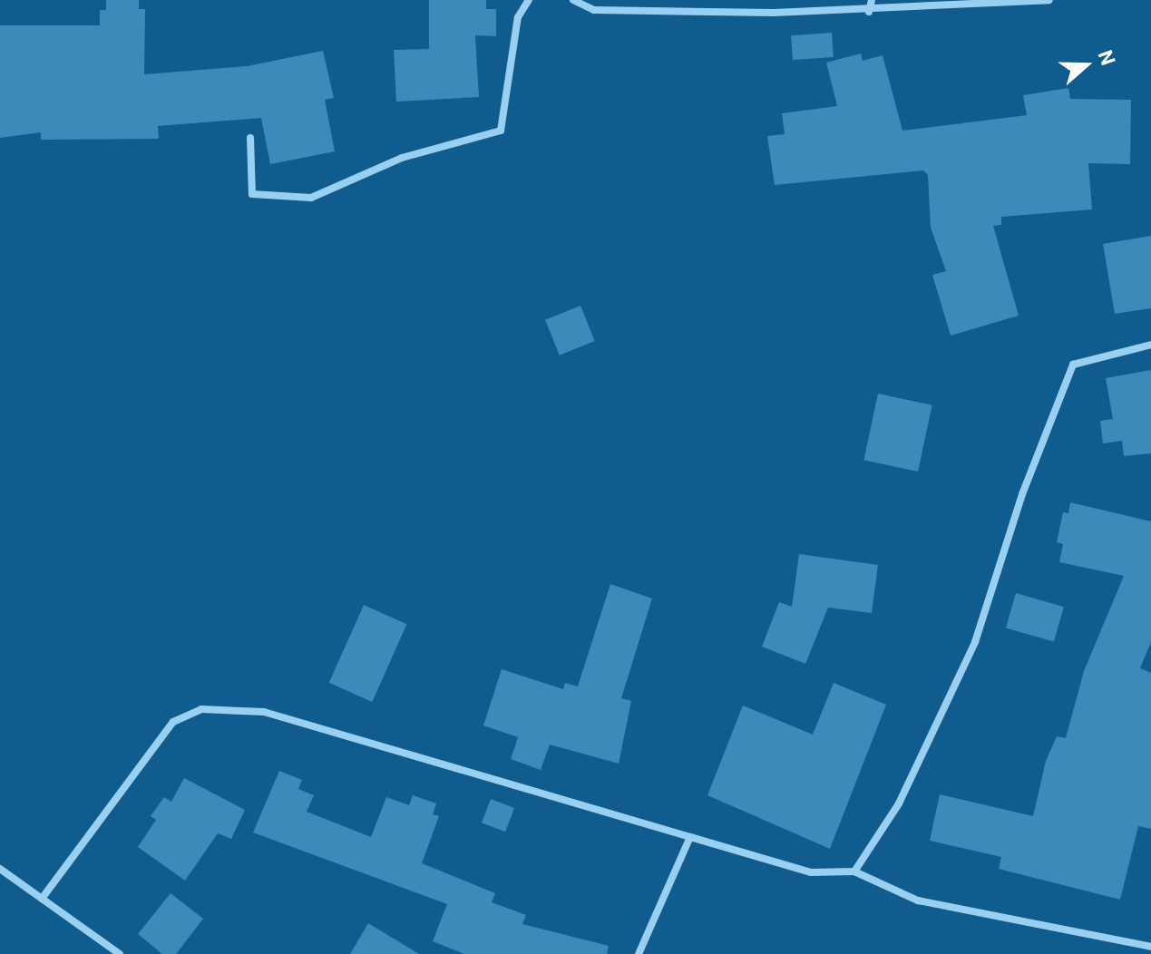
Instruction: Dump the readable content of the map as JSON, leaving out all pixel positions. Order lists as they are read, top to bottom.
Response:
{
  "north": "right"
}
